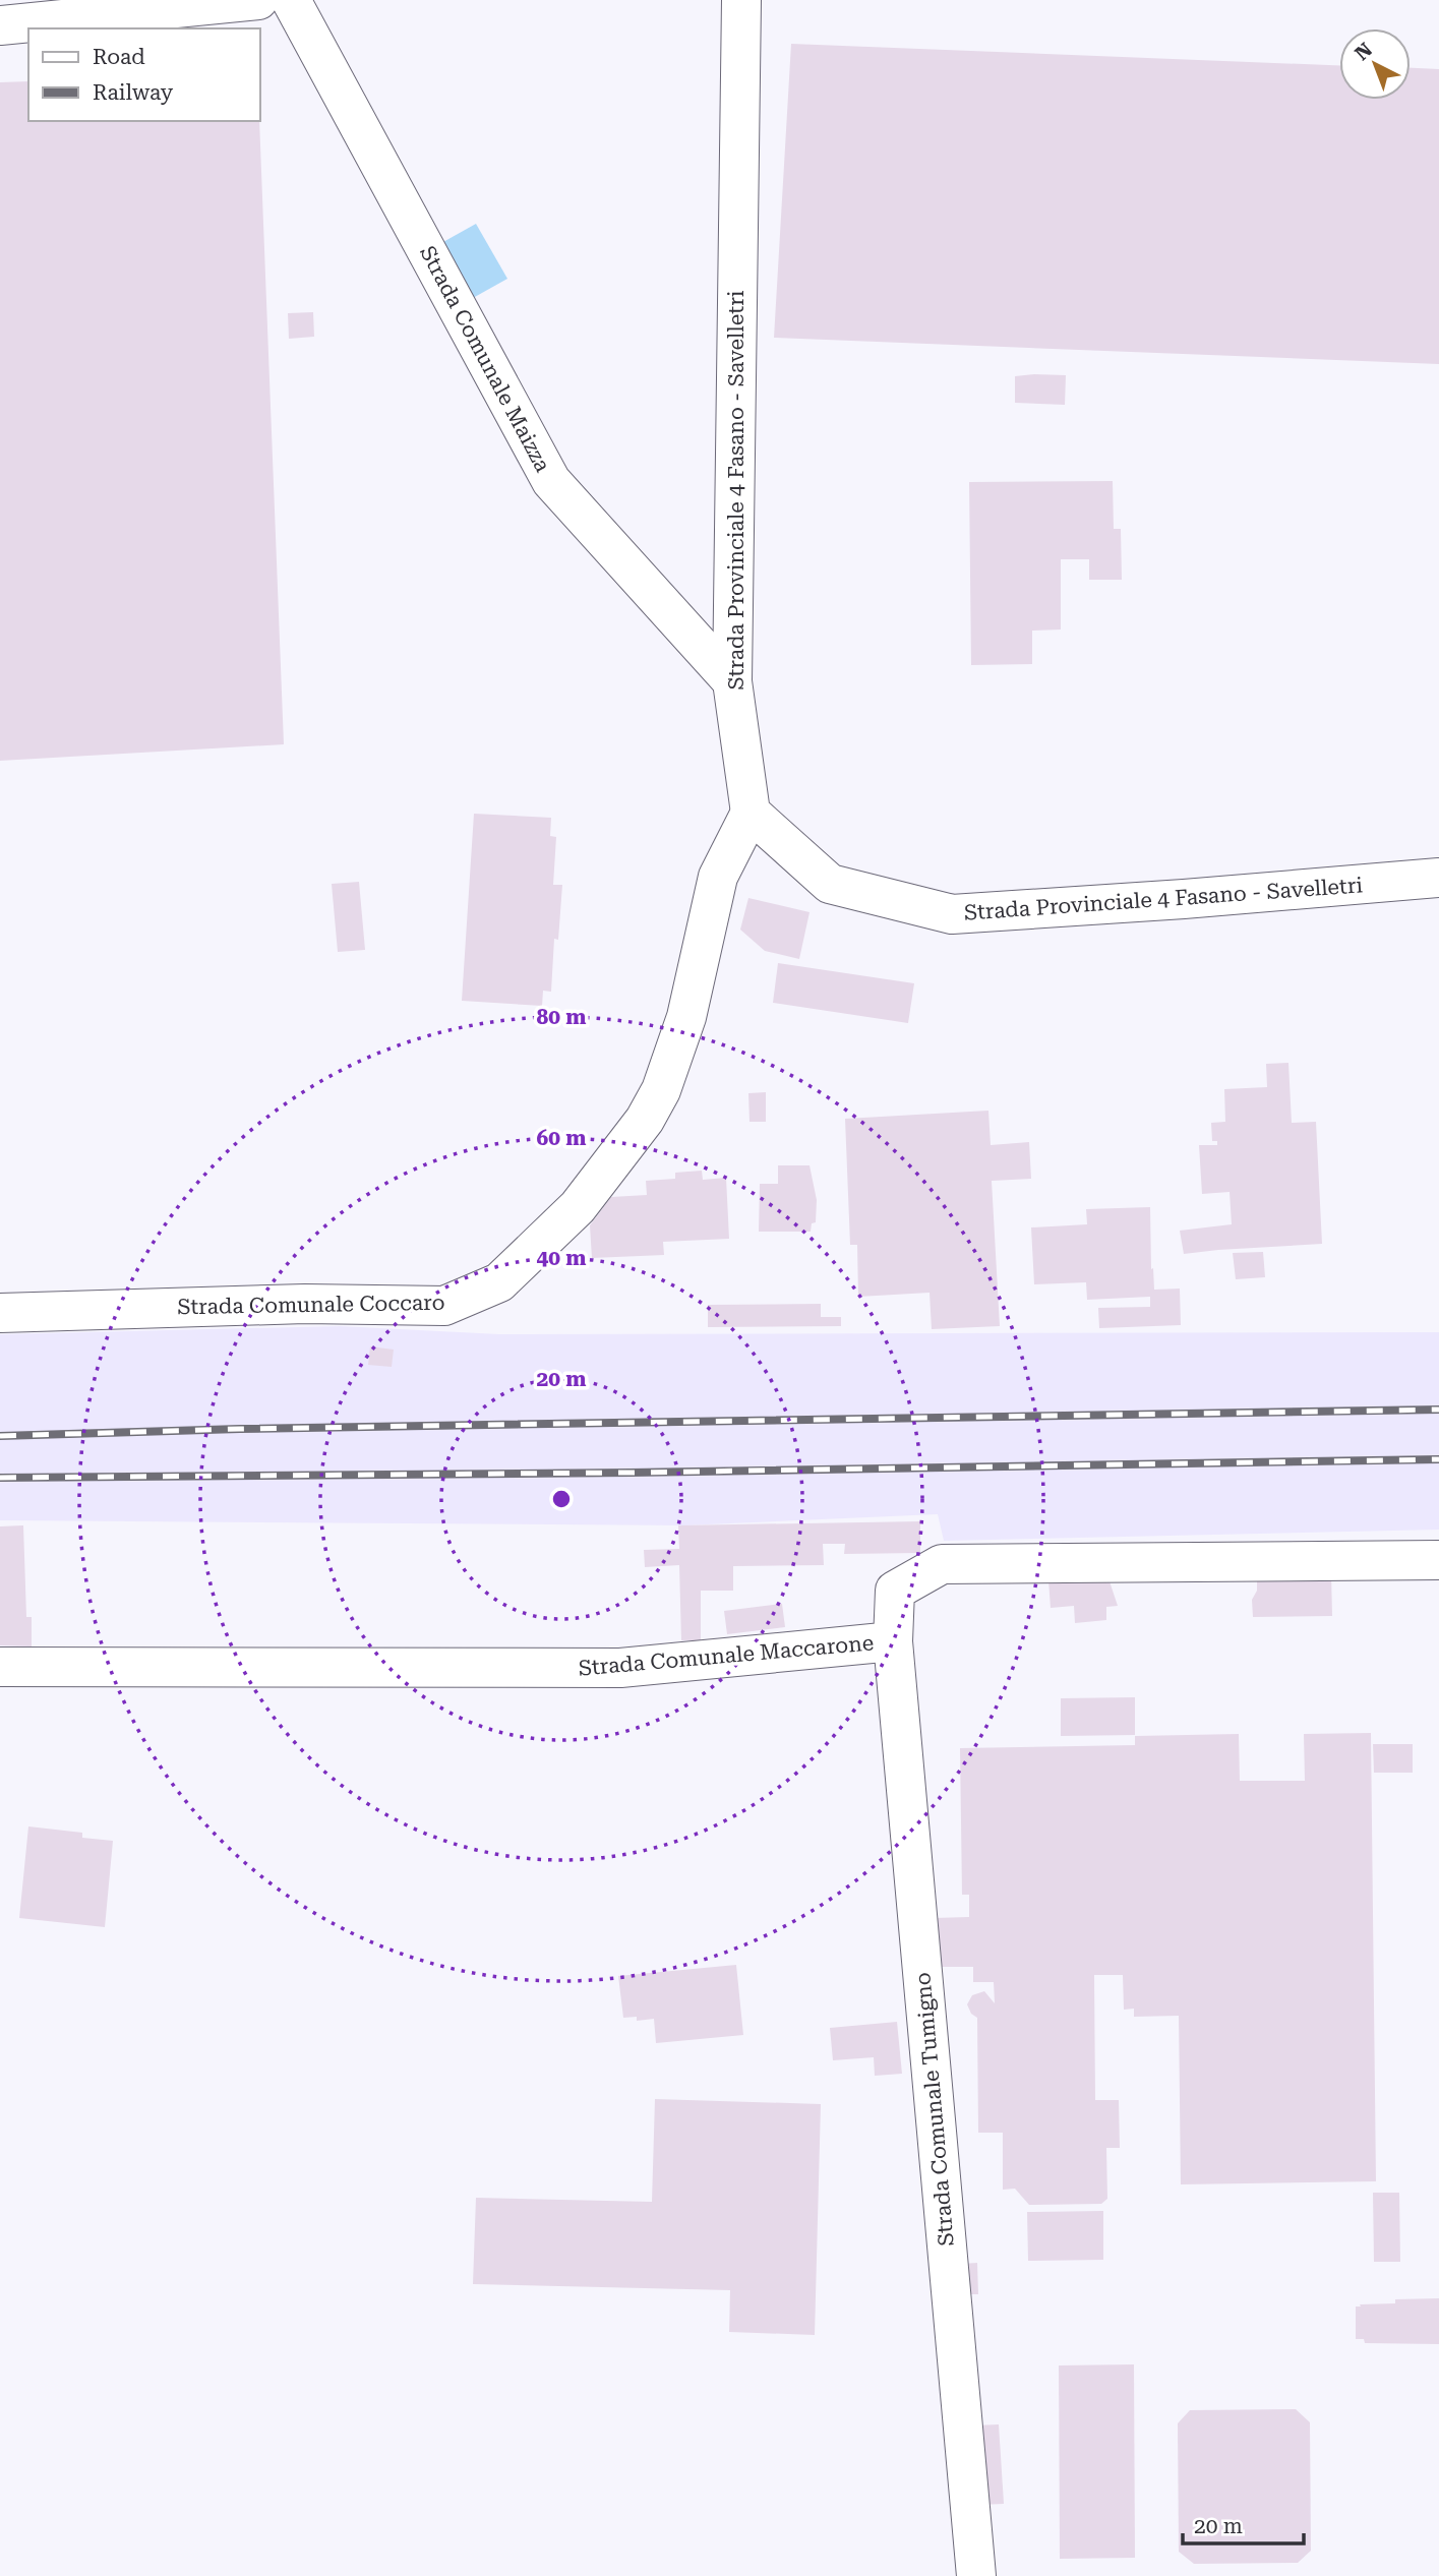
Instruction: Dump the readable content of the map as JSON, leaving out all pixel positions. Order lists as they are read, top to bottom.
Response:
{
  "streets": {
    "street": [
      "Strada Comunale Maizza",
      "Strada Provinciale 4 Fasano - Savelletri",
      "Strada Comunale Coccaro",
      "Strada Comunale Maccarone",
      "Strada Comunale Tumigno"
    ]
  },
  "crossings": [
    ["Strada Comunale Maizza", "Strada Provinciale 4 Fasano - Savelletri"],
    ["Strada Provinciale 4 Fasano - Savelletri", "Strada Comunale Coccaro"],
    ["Strada Comunale Maccarone", "Strada Comunale Tumigno"]
  ],
  "legend": ["Road", "Railway"],
  "scale_bar": "20 m",
  "north": "top left",
  "rings": [
    "80 m",
    "60 m",
    "40 m",
    "20 m"
  ]
}
